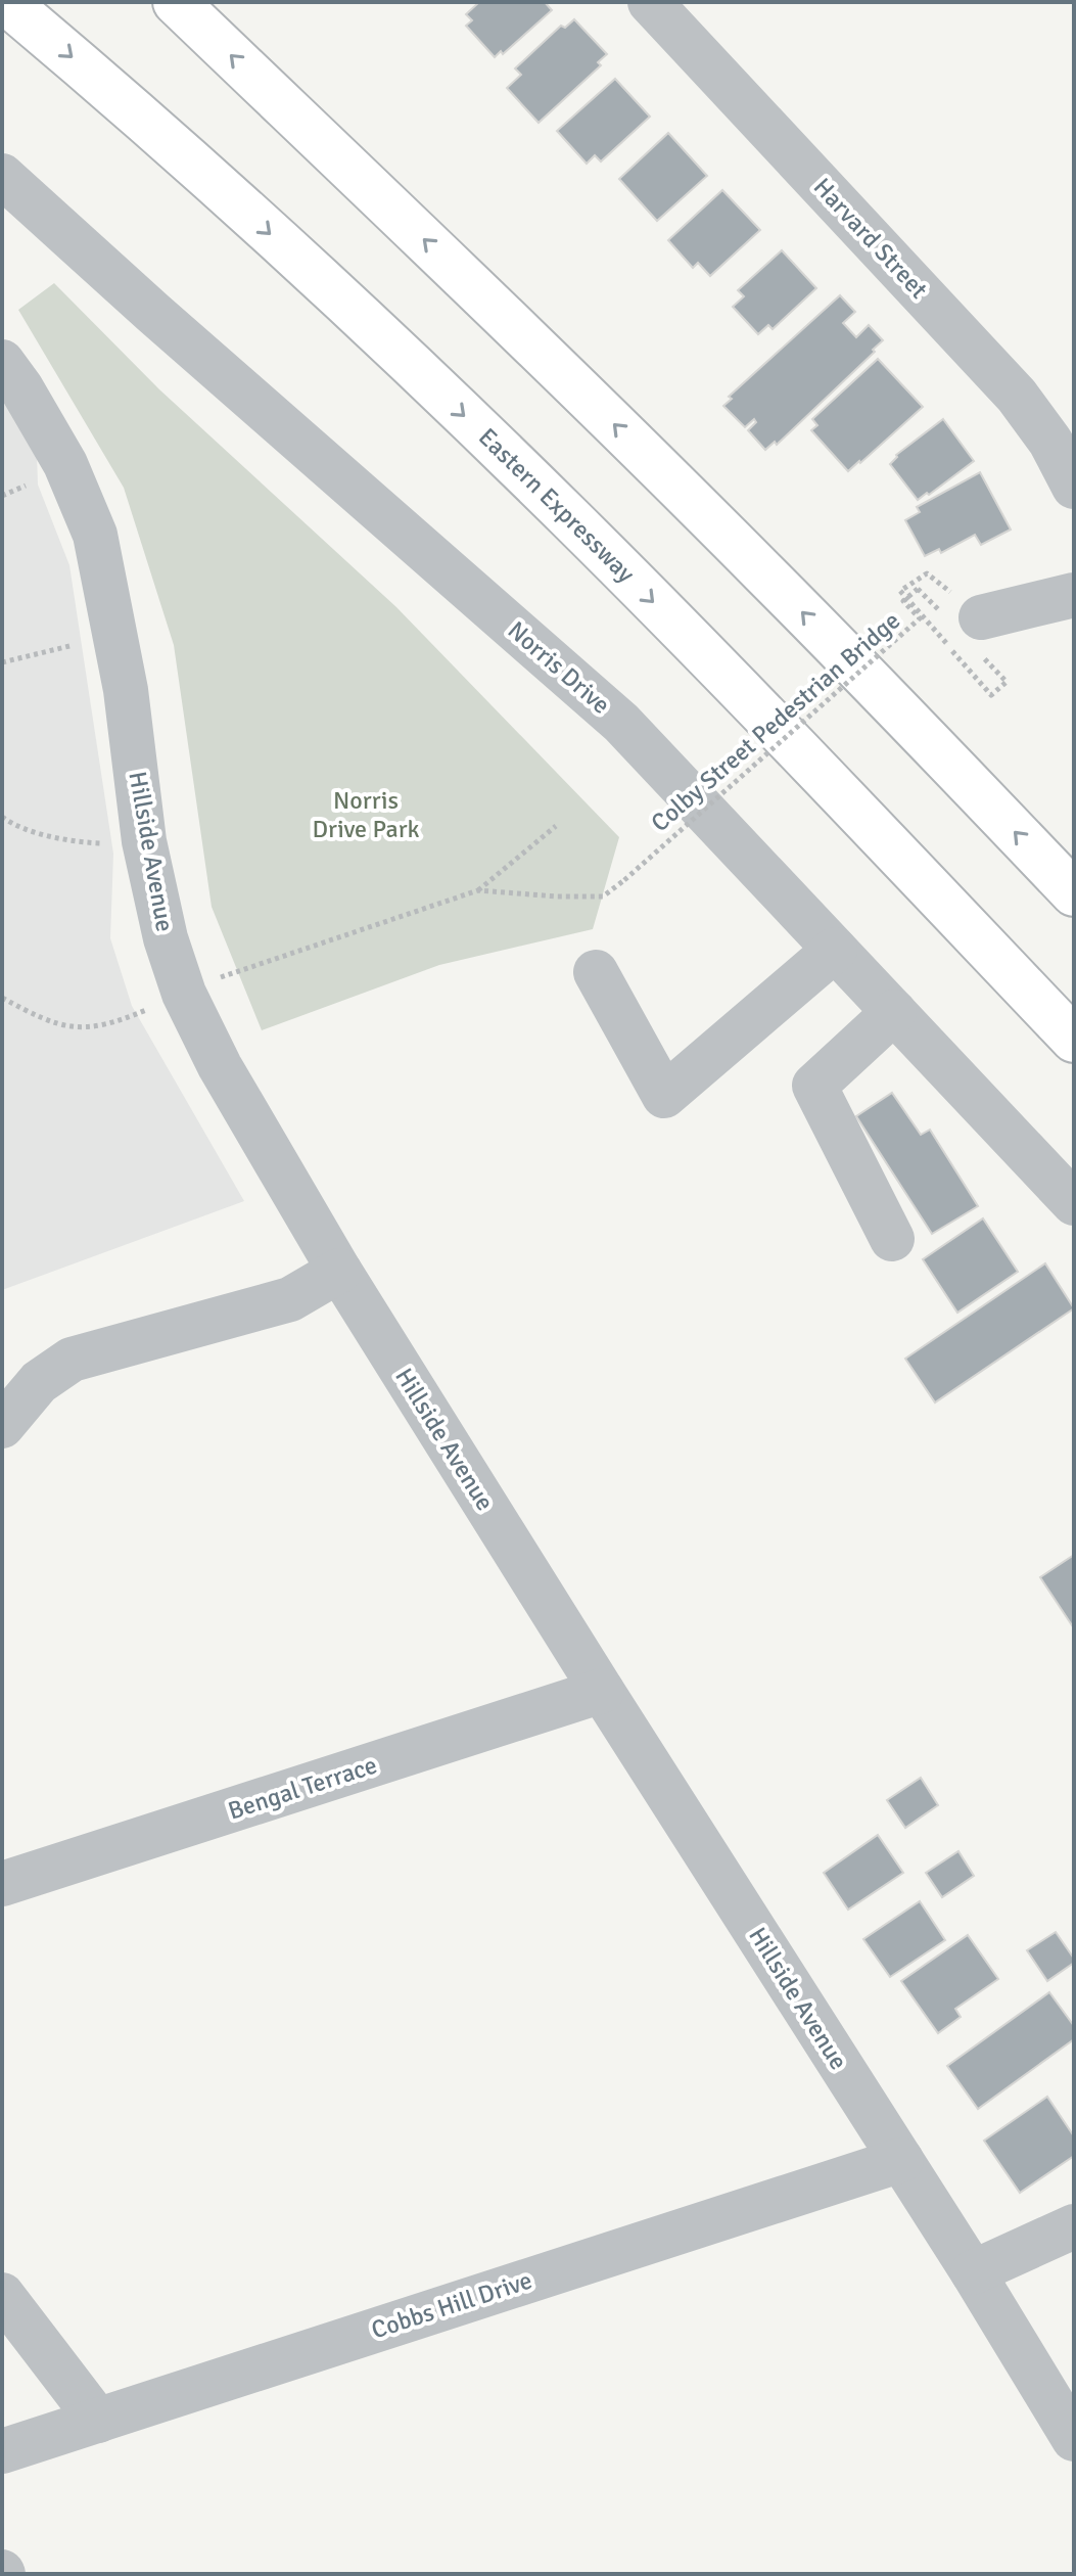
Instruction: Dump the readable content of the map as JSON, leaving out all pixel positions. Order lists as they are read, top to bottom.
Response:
{
  "streets": {
    "highway": ["Eastern Expressway"],
    "street": [
      "Harvard Street",
      "Norris Drive",
      "Hillside Avenue",
      "Bengal Terrace",
      "Cobbs Hill Drive"
    ],
    "path": ["Colby Street Pedestrian Bridge"]
  },
  "crossings": [
    ["Hillside Avenue", "Bengal Terrace"],
    ["Hillside Avenue", "Cobbs Hill Drive"]
  ],
  "parks": ["Norris Drive Park"]
}
